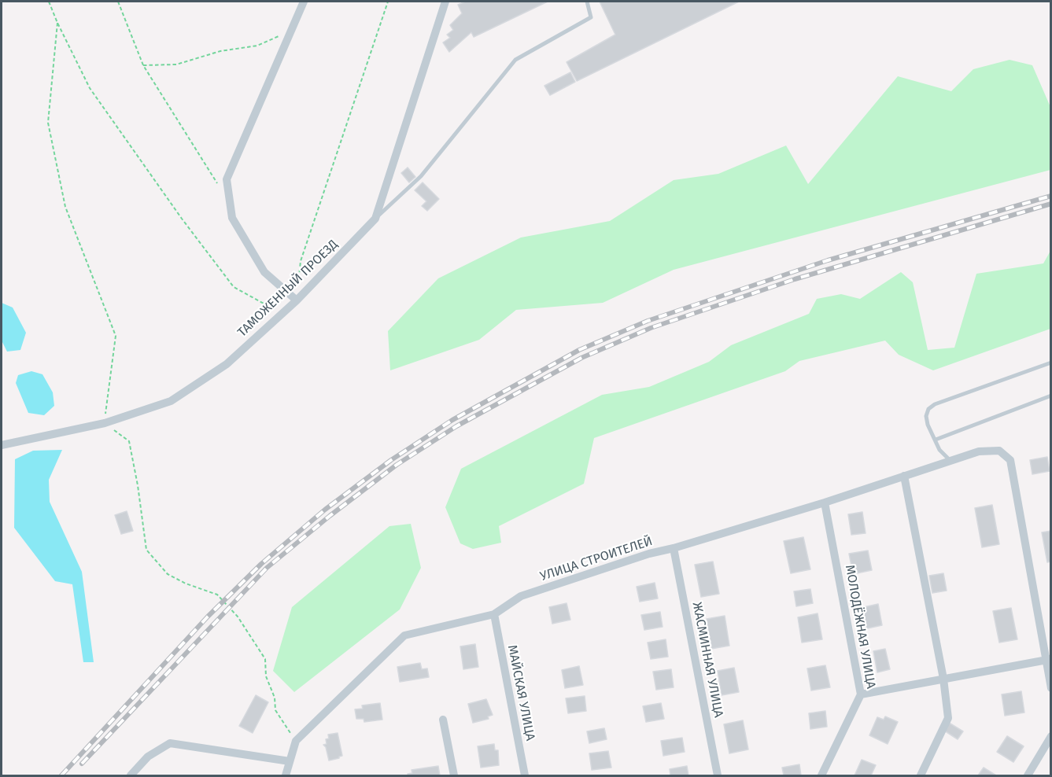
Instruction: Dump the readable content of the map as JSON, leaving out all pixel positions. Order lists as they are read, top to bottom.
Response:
{
  "streets": {
    "street": [
      "ТАМОЖЕННЫЙ ПРОЕЗД",
      "УЛИЦА СТРОИТЕЛЕЙ",
      "МОЛОДЁЖНАЯ УЛИЦА",
      "ЖАСМИННАЯ УЛИЦА",
      "МАЙСКАЯ УЛИЦА"
    ]
  },
  "crossings": [
    ["УЛИЦА СТРОИТЕЛЕЙ", "МОЛОДЁЖНАЯ УЛИЦА"],
    ["УЛИЦА СТРОИТЕЛЕЙ", "ЖАСМИННАЯ УЛИЦА"],
    ["УЛИЦА СТРОИТЕЛЕЙ", "МАЙСКАЯ УЛИЦА"]
  ]
}
